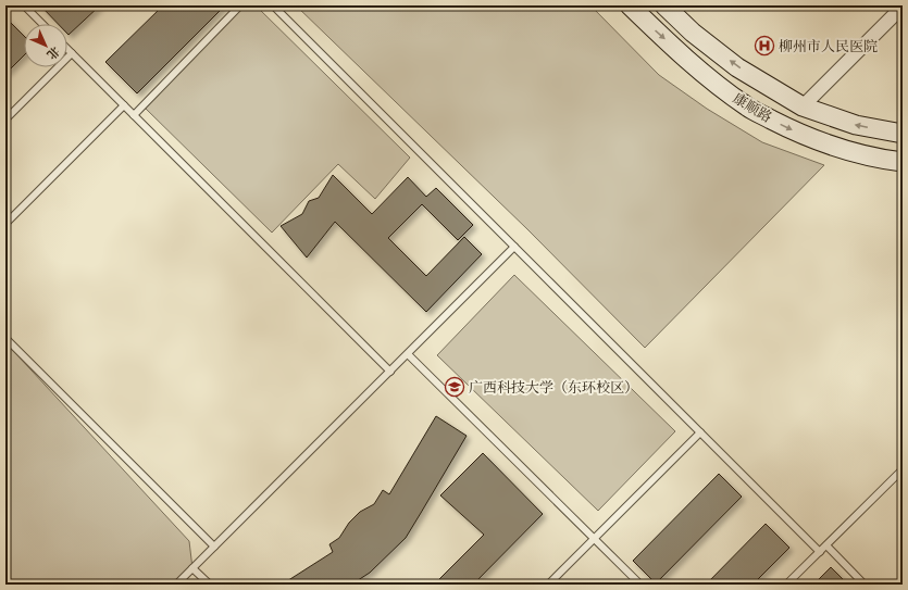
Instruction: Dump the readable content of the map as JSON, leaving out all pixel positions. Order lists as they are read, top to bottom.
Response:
{
  "streets": {
    "main road": ["康顺路"]
  },
  "places": {
    "hospital": ["柳州市人民医院"],
    "school or university": ["广西科技大学（东环校区）"]
  },
  "north": "bottom right"
}
